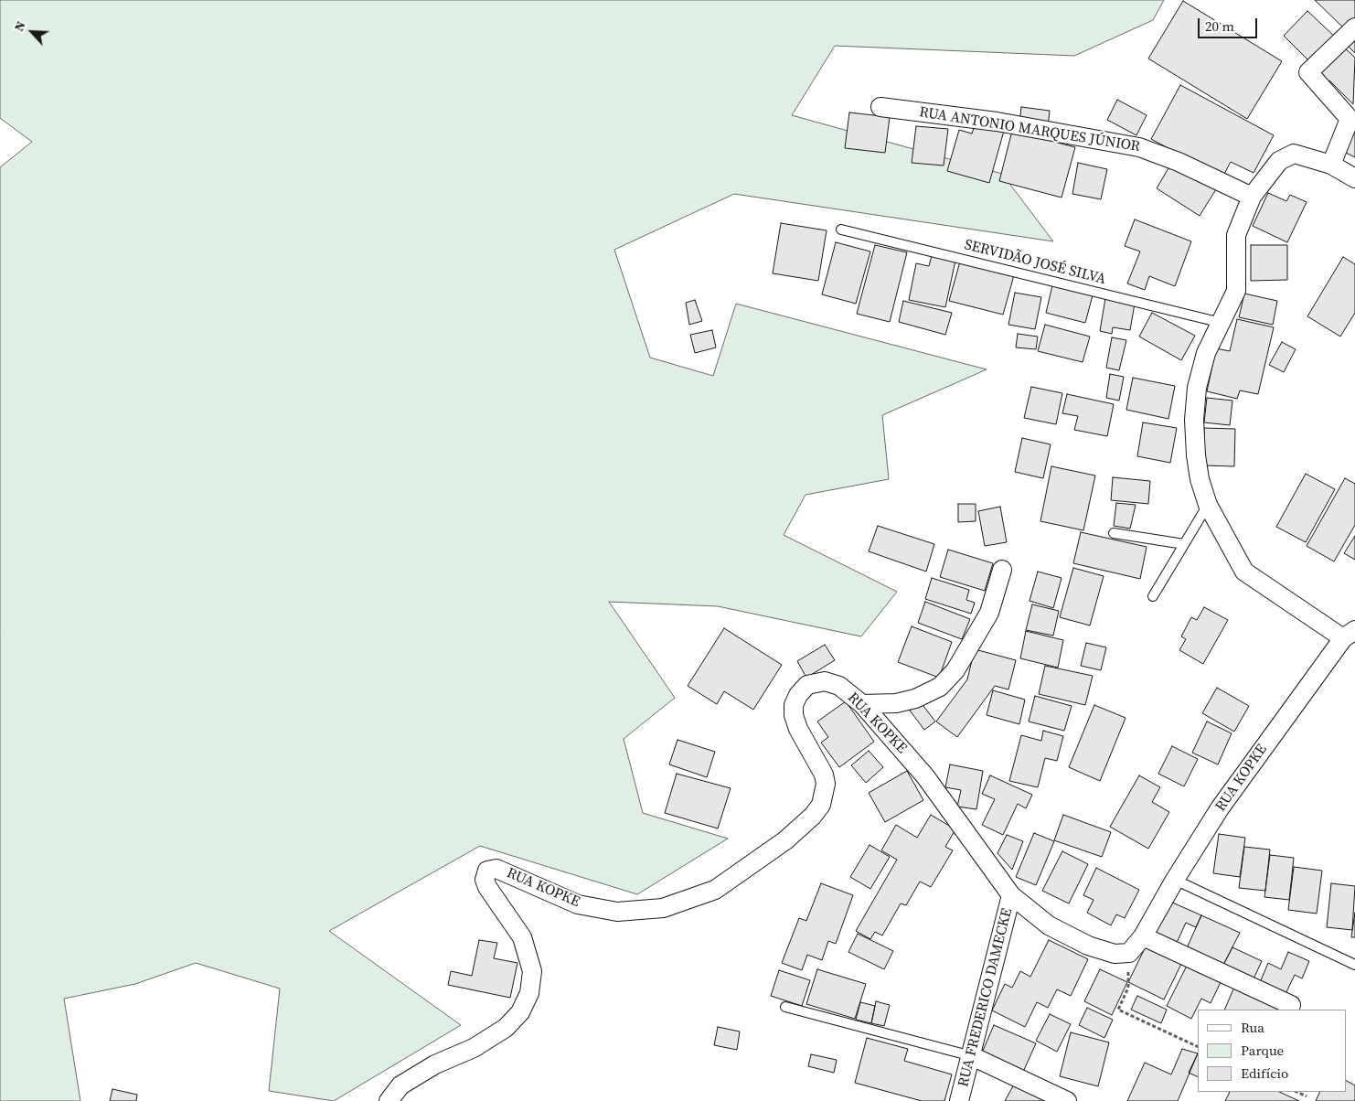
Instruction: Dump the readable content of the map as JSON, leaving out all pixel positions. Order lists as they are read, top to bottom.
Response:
{
  "streets": {
    "street": ["RUA ANTONIO MARQUES JÚNIOR", "RUA KOPKE", "RUA FREDERICO DAMECKE"],
    "lane": ["SERVIDÃO JOSÉ SILVA"]
  },
  "crossings": [
    ["RUA KOPKE", "RUA FREDERICO DAMECKE"]
  ],
  "legend": ["Rua", "Parque", "Edifício"],
  "scale_bar": "20 m",
  "north": "top left"
}
